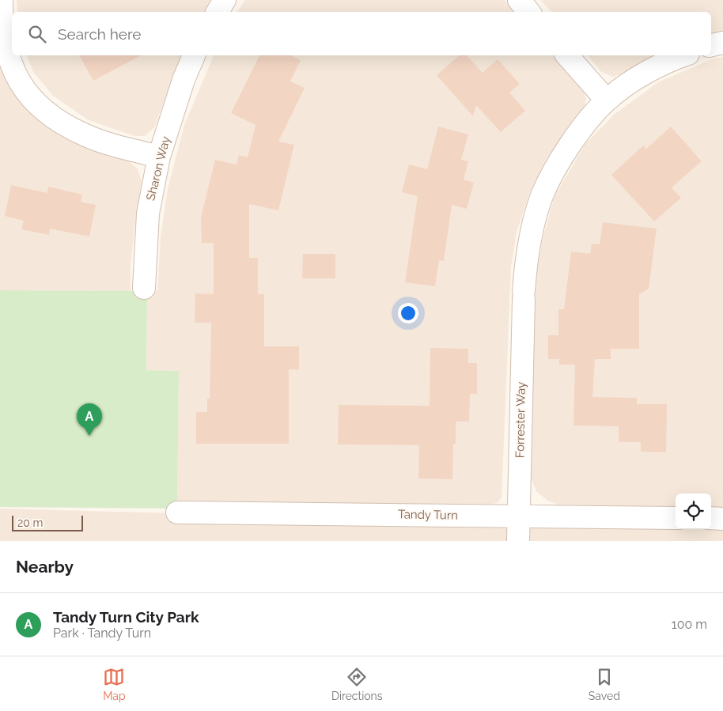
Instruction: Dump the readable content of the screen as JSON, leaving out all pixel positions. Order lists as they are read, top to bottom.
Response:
{
  "streets": {
    "street": ["Sharon Way", "Forrester Way", "Tandy Turn"]
  },
  "crossings": [
    ["Forrester Way", "Tandy Turn"]
  ],
  "scale_bar": "20 m",
  "page": {
    "search": "Search here",
    "pins": "A",
    "scale": "20 m",
    "heading": "Nearby",
    "list": [
      {
        "mark": "A",
        "name": "Tandy Turn City Park",
        "note": "Park · Tandy Turn",
        "value": "100 m"
      }
    ],
    "nav": ["Map", "Directions", "Saved"]
  }
}
